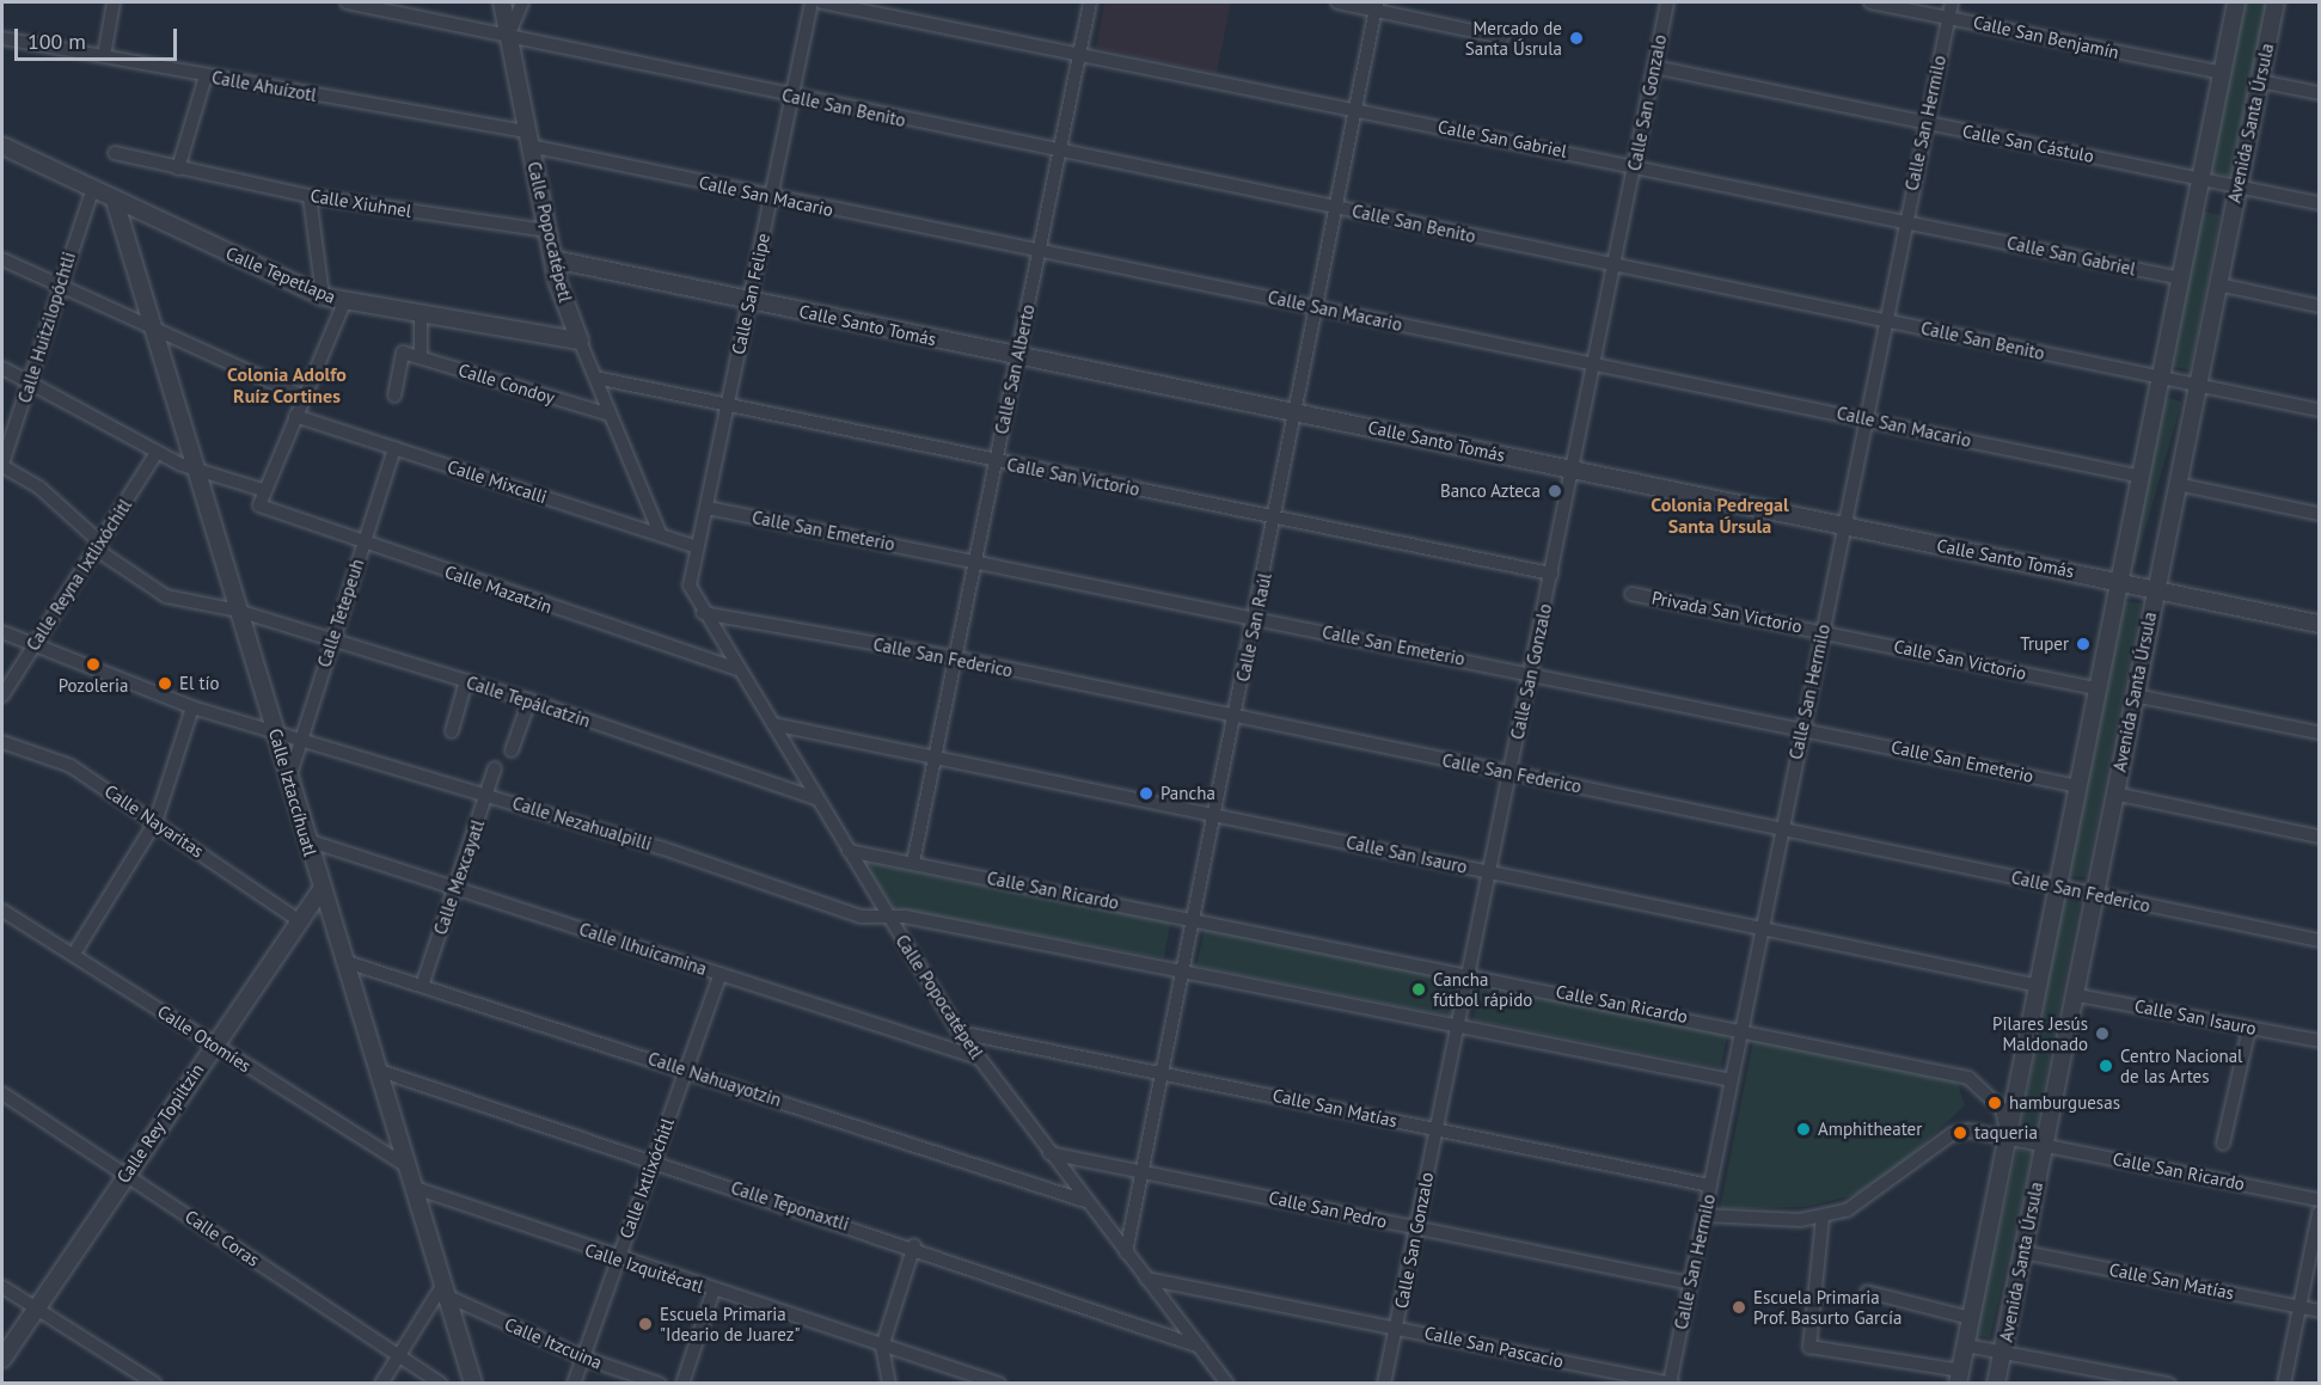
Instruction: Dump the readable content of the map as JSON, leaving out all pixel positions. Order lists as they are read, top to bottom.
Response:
{
  "streets": {
    "street": [
      "Calle San Benjamín",
      "Calle Ahuízotl",
      "Calle San Gonzalo",
      "Calle San Benito",
      "Calle San Hermilo",
      "Avenida Santa Úrsula",
      "Calle San Gabriel",
      "Calle San Cástulo",
      "Calle San Macario",
      "Calle Xiuhnel",
      "Calle Popocatépetl",
      "Calle Tepetlapa",
      "Calle San Felipe",
      "Calle Santo Tomás",
      "Calle Huitzilopóchtli",
      "Calle San Alberto",
      "Calle Condoy",
      "Calle San Victorio",
      "Calle Mixcalli",
      "Calle San Emeterio",
      "Calle Reyna Ixtlixóchitl",
      "Calle Mazatzin",
      "Privada San Victorio",
      "Calle Tetepeuh",
      "Calle San Raúl",
      "Calle San Federico",
      "Calle Tepálcatzin",
      "Calle Iztaccíhuatl",
      "Calle Nayaritas",
      "Calle Nezahualpilli",
      "Calle San Isauro",
      "Calle Mexcayatl",
      "Calle San Ricardo",
      "Calle Ilhuicamina",
      "Calle Otomíes",
      "Calle Nahuayotzin",
      "Calle San Matías",
      "Calle Rey Topiltzin",
      "Calle Ixtlixóchitl",
      "Calle Teponaxtli",
      "Calle San Pedro",
      "Calle Coras",
      "Calle Izquitécatl",
      "Calle Itzcuina",
      "Calle San Pascacio"
    ]
  },
  "crossings": [
    ["Calle San Benjamín", "Calle San Hermilo"],
    ["Calle San Benjamín", "Avenida Santa Úrsula"],
    ["Calle Ahuízotl", "Calle San Macario"],
    ["Calle Ahuízotl", "Calle Popocatépetl"],
    ["Calle San Gonzalo", "Calle San Benito"],
    ["Calle San Gonzalo", "Calle San Gabriel"],
    ["Calle San Gonzalo", "Calle San Cástulo"],
    ["Calle San Gonzalo", "Calle San Macario"],
    ["Calle San Gonzalo", "Calle Santo Tomás"],
    ["Calle San Gonzalo", "Calle San Victorio"],
    ["Calle San Gonzalo", "Calle San Emeterio"],
    ["Calle San Gonzalo", "Calle San Federico"],
    ["Calle San Gonzalo", "Calle San Isauro"],
    ["Calle San Gonzalo", "Calle San Ricardo"],
    ["Calle San Gonzalo", "Calle San Matías"],
    ["Calle San Gonzalo", "Calle San Pedro"],
    ["Calle San Gonzalo", "Calle San Pascacio"],
    ["Calle San Benito", "Calle San Hermilo"],
    ["Calle San Benito", "Avenida Santa Úrsula"],
    ["Calle San Benito", "Calle Popocatépetl"],
    ["Calle San Benito", "Calle San Felipe"],
    ["Calle San Benito", "Calle San Alberto"],
    ["Calle San Benito", "Calle San Raúl"],
    ["Calle San Hermilo", "Calle San Gabriel"],
    ["Calle San Hermilo", "Calle San Cástulo"],
    ["Calle San Hermilo", "Calle San Macario"],
    ["Calle San Hermilo", "Calle Santo Tomás"],
    ["Calle San Hermilo", "Calle San Victorio"],
    ["Calle San Hermilo", "Calle San Emeterio"],
    ["Calle San Hermilo", "Privada San Victorio"],
    ["Calle San Hermilo", "Calle San Federico"],
    ["Calle San Hermilo", "Calle San Isauro"],
    ["Calle San Hermilo", "Calle San Ricardo"],
    ["Calle San Hermilo", "Calle San Matías"],
    ["Calle San Hermilo", "Calle San Pedro"],
    ["Calle San Hermilo", "Calle San Pascacio"],
    ["Avenida Santa Úrsula", "Calle San Gabriel"],
    ["Avenida Santa Úrsula", "Calle San Cástulo"],
    ["Avenida Santa Úrsula", "Calle San Macario"],
    ["Avenida Santa Úrsula", "Calle Santo Tomás"],
    ["Avenida Santa Úrsula", "Calle San Victorio"],
    ["Avenida Santa Úrsula", "Calle San Emeterio"],
    ["Avenida Santa Úrsula", "Calle San Federico"],
    ["Avenida Santa Úrsula", "Calle San Isauro"],
    ["Avenida Santa Úrsula", "Calle San Ricardo"],
    ["Avenida Santa Úrsula", "Calle San Matías"],
    ["Calle San Gabriel", "Calle San Alberto"],
    ["Calle San Gabriel", "Calle San Raúl"],
    ["Calle San Macario", "Calle Popocatépetl"],
    ["Calle San Macario", "Calle San Felipe"],
    ["Calle San Macario", "Calle San Alberto"],
    ["Calle San Macario", "Calle San Raúl"],
    ["Calle Xiuhnel", "Calle Popocatépetl"],
    ["Calle Popocatépetl", "Calle Tepetlapa"],
    ["Calle Popocatépetl", "Calle San Felipe"],
    ["Calle Popocatépetl", "Calle Santo Tomás"],
    ["Calle Popocatépetl", "Calle Condoy"],
    ["Calle Popocatépetl", "Calle San Victorio"],
    ["Calle Popocatépetl", "Calle Mixcalli"],
    ["Calle Popocatépetl", "Calle Mazatzin"],
    ["Calle Popocatépetl", "Calle San Raúl"],
    ["Calle Popocatépetl", "Calle San Federico"],
    ["Calle Popocatépetl", "Calle Tepálcatzin"],
    ["Calle Popocatépetl", "Calle Nezahualpilli"],
    ["Calle Popocatépetl", "Calle San Isauro"],
    ["Calle Popocatépetl", "Calle San Ricardo"],
    ["Calle Popocatépetl", "Calle Ilhuicamina"],
    ["Calle Popocatépetl", "Calle Nahuayotzin"],
    ["Calle Popocatépetl", "Calle San Matías"],
    ["Calle Popocatépetl", "Calle Teponaxtli"],
    ["Calle Popocatépetl", "Calle San Pedro"],
    ["Calle Popocatépetl", "Calle San Pascacio"],
    ["Calle Tepetlapa", "Calle Huitzilopóchtli"],
    ["Calle Tepetlapa", "Calle Iztaccíhuatl"],
    ["Calle San Felipe", "Calle Santo Tomás"],
    ["Calle San Felipe", "Calle San Victorio"],
    ["Calle San Felipe", "Calle Mixcalli"],
    ["Calle San Felipe", "Calle San Emeterio"],
    ["Calle Santo Tomás", "Calle San Alberto"],
    ["Calle Santo Tomás", "Calle San Raúl"],
    ["Calle Huitzilopóchtli", "Calle Tepálcatzin"],
    ["Calle San Alberto", "Calle San Victorio"],
    ["Calle San Alberto", "Calle San Emeterio"],
    ["Calle San Alberto", "Calle San Federico"],
    ["Calle San Alberto", "Calle San Isauro"],
    ["Calle San Alberto", "Calle San Ricardo"],
    ["Calle San Victorio", "Privada San Victorio"],
    ["Calle San Victorio", "Calle San Raúl"],
    ["Calle Mixcalli", "Calle Tetepeuh"],
    ["Calle San Emeterio", "Calle San Raúl"],
    ["Calle Reyna Ixtlixóchitl", "Calle Tepálcatzin"],
    ["Calle Reyna Ixtlixóchitl", "Calle Nezahualpilli"],
    ["Calle Mazatzin", "Calle Tetepeuh"],
    ["Calle Tetepeuh", "Calle Tepálcatzin"],
    ["Calle Tetepeuh", "Calle Iztaccíhuatl"],
    ["Calle Tetepeuh", "Calle Nezahualpilli"],
    ["Calle San Raúl", "Calle San Federico"],
    ["Calle San Raúl", "Calle San Isauro"],
    ["Calle San Raúl", "Calle San Ricardo"],
    ["Calle San Raúl", "Calle San Matías"],
    ["Calle San Raúl", "Calle San Pedro"],
    ["Calle Tepálcatzin", "Calle Iztaccíhuatl"],
    ["Calle Iztaccíhuatl", "Calle Nezahualpilli"],
    ["Calle Iztaccíhuatl", "Calle Ilhuicamina"],
    ["Calle Iztaccíhuatl", "Calle Otomíes"],
    ["Calle Iztaccíhuatl", "Calle Nahuayotzin"],
    ["Calle Iztaccíhuatl", "Calle Rey Topiltzin"],
    ["Calle Iztaccíhuatl", "Calle Teponaxtli"],
    ["Calle Iztaccíhuatl", "Calle Izquitécatl"],
    ["Calle Iztaccíhuatl", "Calle Itzcuina"],
    ["Calle Nayaritas", "Calle Rey Topiltzin"],
    ["Calle Nezahualpilli", "Calle Mexcayatl"],
    ["Calle Mexcayatl", "Calle Ilhuicamina"],
    ["Calle Mexcayatl", "Calle Nahuayotzin"],
    ["Calle Ilhuicamina", "Calle Ixtlixóchitl"],
    ["Calle Otomíes", "Calle Rey Topiltzin"],
    ["Calle Nahuayotzin", "Calle Ixtlixóchitl"],
    ["Calle Rey Topiltzin", "Calle Coras"],
    ["Calle Ixtlixóchitl", "Calle Teponaxtli"],
    ["Calle Ixtlixóchitl", "Calle Izquitécatl"],
    ["Calle Ixtlixóchitl", "Calle Itzcuina"]
  ],
  "districts": ["Colonia Adolfo Ruíz Cortines", "Colonia Pedregal Santa Úrsula"],
  "places": [
    "Mercado de Santa Úsrula",
    "Banco Azteca",
    "Truper",
    "Pozoleria",
    "El tío",
    "Pancha",
    "Cancha fútbol rápido",
    "Pilares Jesús Maldonado",
    "Centro Nacional de las Artes",
    "hamburguesas",
    "Amphitheater",
    "taqueria",
    "Escuela Primaria Prof. Basurto García",
    "Escuela Primaria \"Ideario de Juarez\""
  ],
  "scale_bar": "100 m"
}
